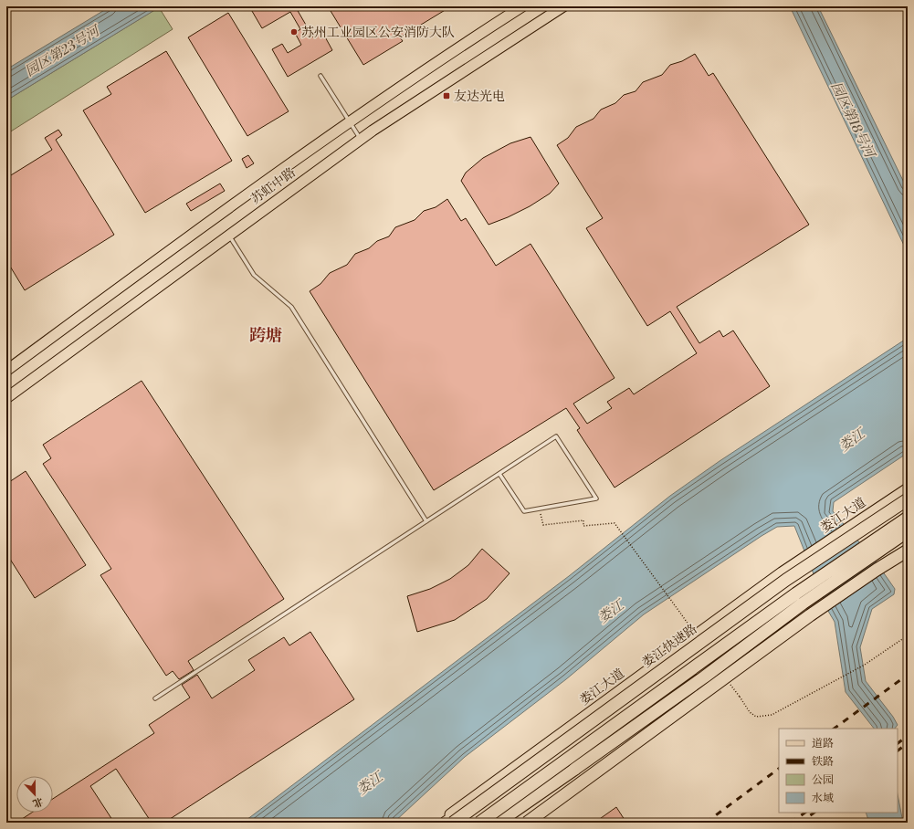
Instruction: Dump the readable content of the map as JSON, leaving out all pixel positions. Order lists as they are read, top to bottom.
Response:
{
  "streets": {
    "highway": ["娄江快速路"],
    "main road": ["苏虹中路", "娄江大道"]
  },
  "districts": ["跨塘"],
  "water": ["园区第23号河", "园区第18号河", "娄江"],
  "places": {
    "other": ["苏州工业园区公安消防大队"],
    "transit": ["友达光电"]
  },
  "legend": [
    "道路",
    "铁路",
    "公园",
    "水域"
  ],
  "north": "bottom"
}
